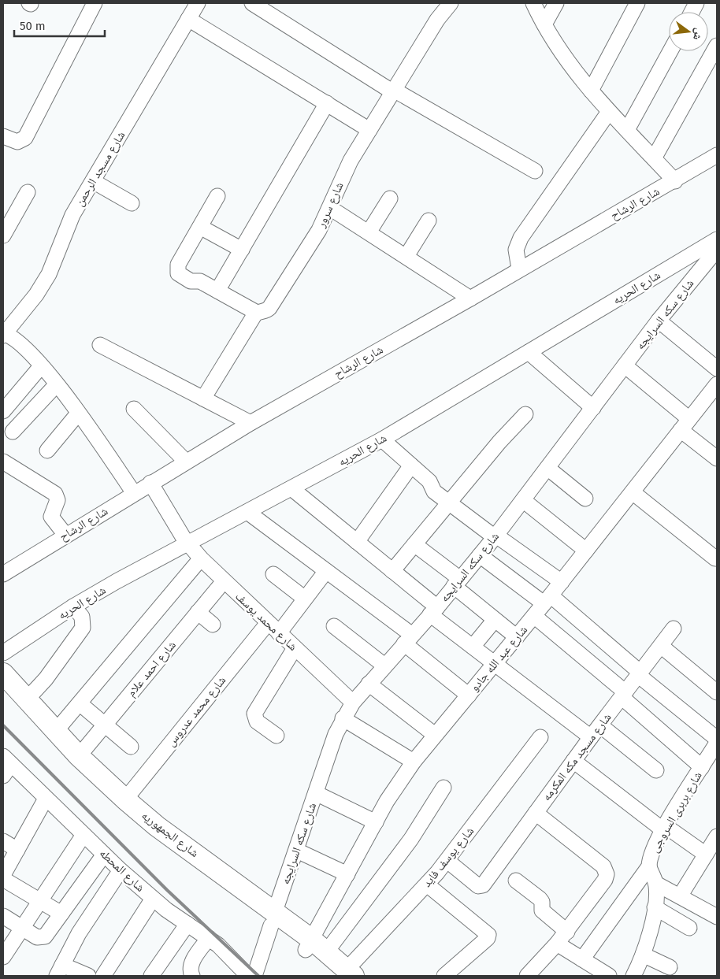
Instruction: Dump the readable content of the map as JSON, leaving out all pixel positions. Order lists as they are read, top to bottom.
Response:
{
  "streets": {
    "main road": ["شارع الجمهوريه"],
    "street": [
      "شارع مسجد الرحمن",
      "شارع الرشاح",
      "شارع سرور",
      "شارع الحريه",
      "شارع سكه السرايجه",
      "شارع محمد يوسف",
      "شارع عبد الله جادو",
      "شارع احمد علام",
      "شارع محمد عدروس",
      "شارع مسجد مكه المكرمه",
      "شارع بربرى السروجى",
      "شارع يوسف فايد",
      "شارع المحطه"
    ]
  },
  "crossings": [
    ["شارع الرشاح", "شارع محمد يوسف"],
    ["شارع الحريه", "شارع محمد يوسف"],
    ["شارع سكه السرايجه", "شارع محمد يوسف"],
    ["شارع سكه السرايجه", "شارع الجمهوريه"],
    ["شارع محمد يوسف", "شارع احمد علام"],
    ["شارع محمد يوسف", "شارع محمد عدروس"],
    ["شارع عبد الله جادو", "شارع الجمهوريه"],
    ["شارع احمد علام", "شارع الجمهوريه"],
    ["شارع محمد عدروس", "شارع الجمهوريه"],
    ["شارع مسجد مكه المكرمه", "شارع يوسف فايد"],
    ["شارع الجمهوريه", "شارع يوسف فايد"]
  ],
  "scale_bar": "50 m",
  "north": "right"
}
